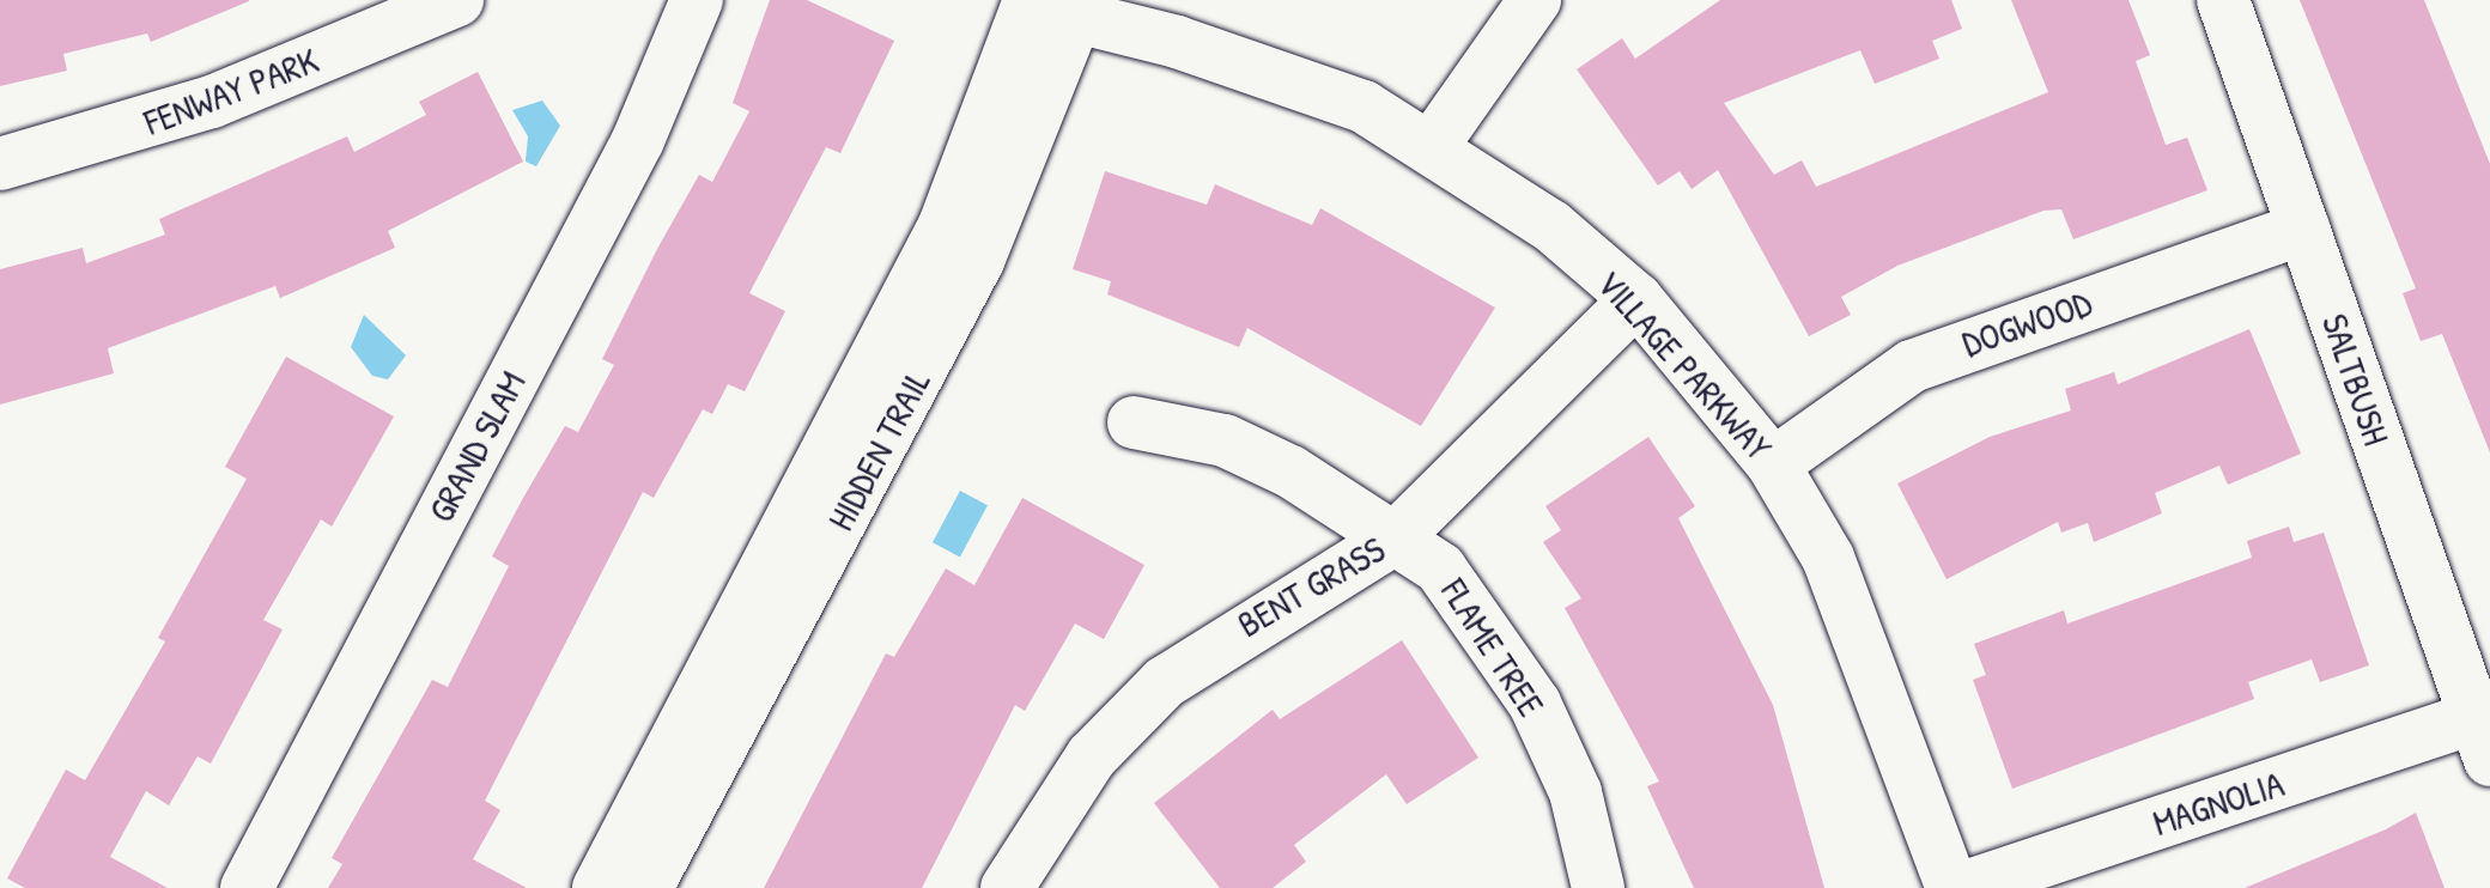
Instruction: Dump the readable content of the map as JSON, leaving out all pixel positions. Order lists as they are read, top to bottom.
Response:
{
  "streets": {
    "street": [
      "FENWAY PARK",
      "DOGWOOD",
      "VILLAGE PARKWAY",
      "SALTBUSH",
      "GRAND SLAM",
      "HIDDEN TRAIL",
      "BENT GRASS",
      "FLAME TREE",
      "MAGNOLIA"
    ]
  },
  "crossings": [
    ["DOGWOOD", "VILLAGE PARKWAY"],
    ["DOGWOOD", "SALTBUSH"],
    ["VILLAGE PARKWAY", "HIDDEN TRAIL"],
    ["VILLAGE PARKWAY", "BENT GRASS"],
    ["SALTBUSH", "MAGNOLIA"],
    ["BENT GRASS", "FLAME TREE"]
  ]
}
